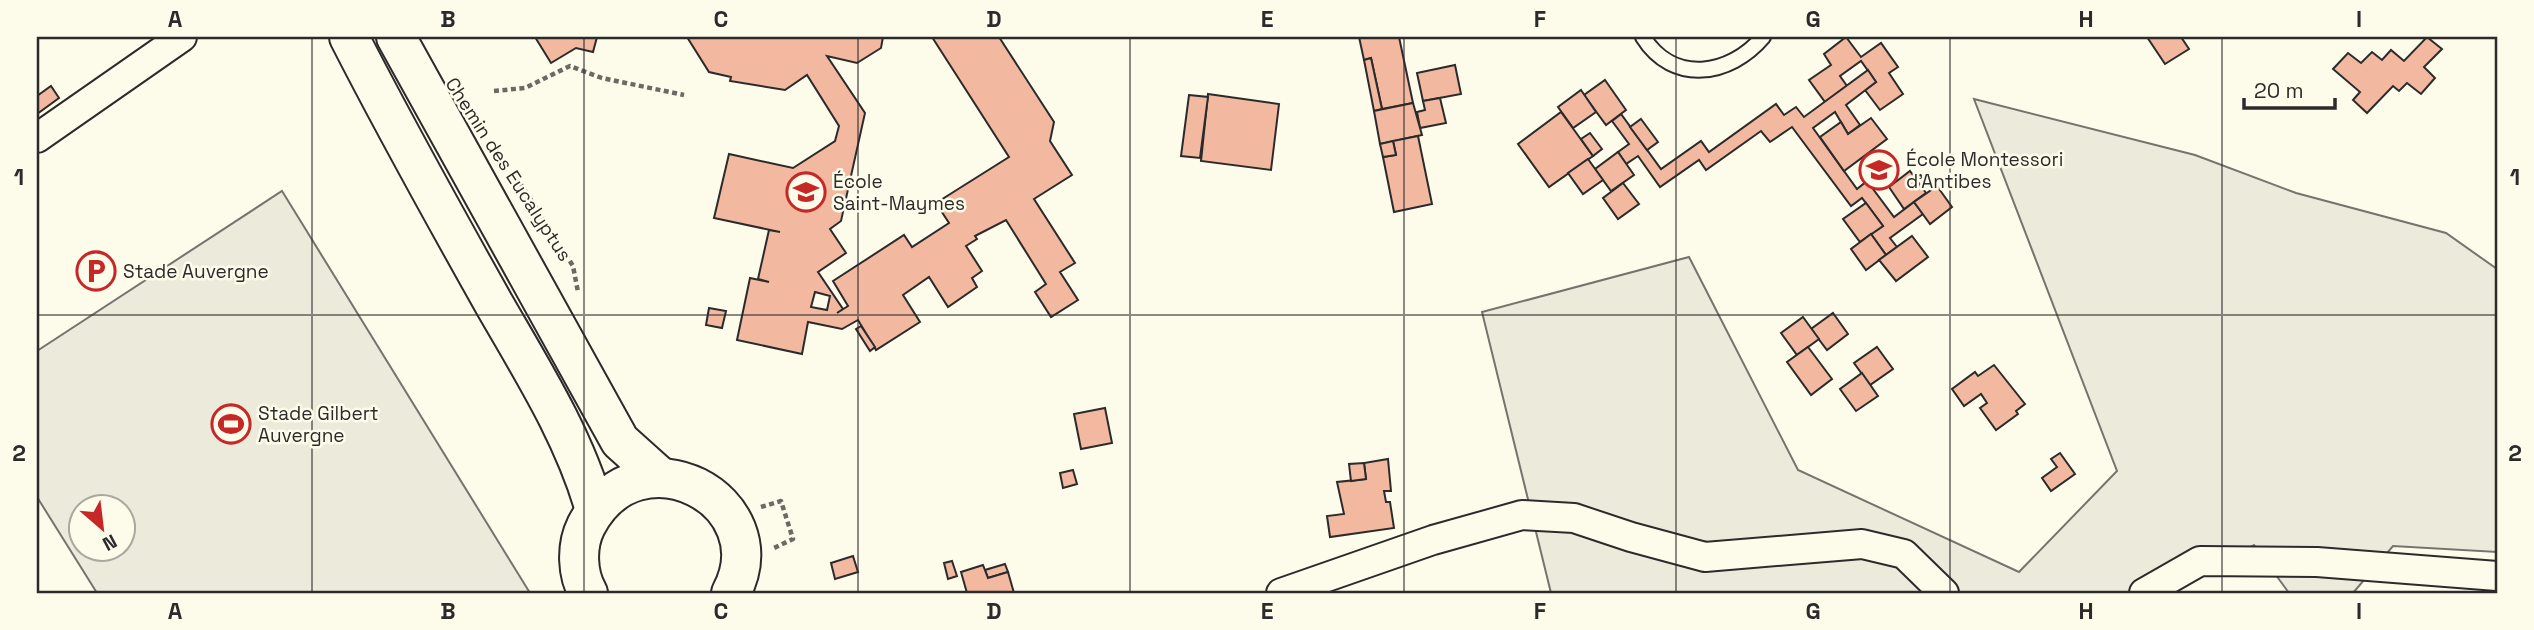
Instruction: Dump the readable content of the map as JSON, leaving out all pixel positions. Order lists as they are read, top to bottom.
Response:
{
  "streets": {
    "main road": ["Chemin des Eucalyptus"]
  },
  "places": {
    "school or university": ["École Montessori d'Antibes", "École Saint-Maymes"],
    "parking": ["Stade Auvergne"],
    "sports": ["Stade Gilbert Auvergne"]
  },
  "scale_bar": "20 m",
  "north": "bottom right",
  "grid": {
    "columns": [
      "A",
      "B",
      "C",
      "D",
      "E",
      "F",
      "G",
      "H",
      "I"
    ],
    "rows": ["1", "2"]
  }
}
